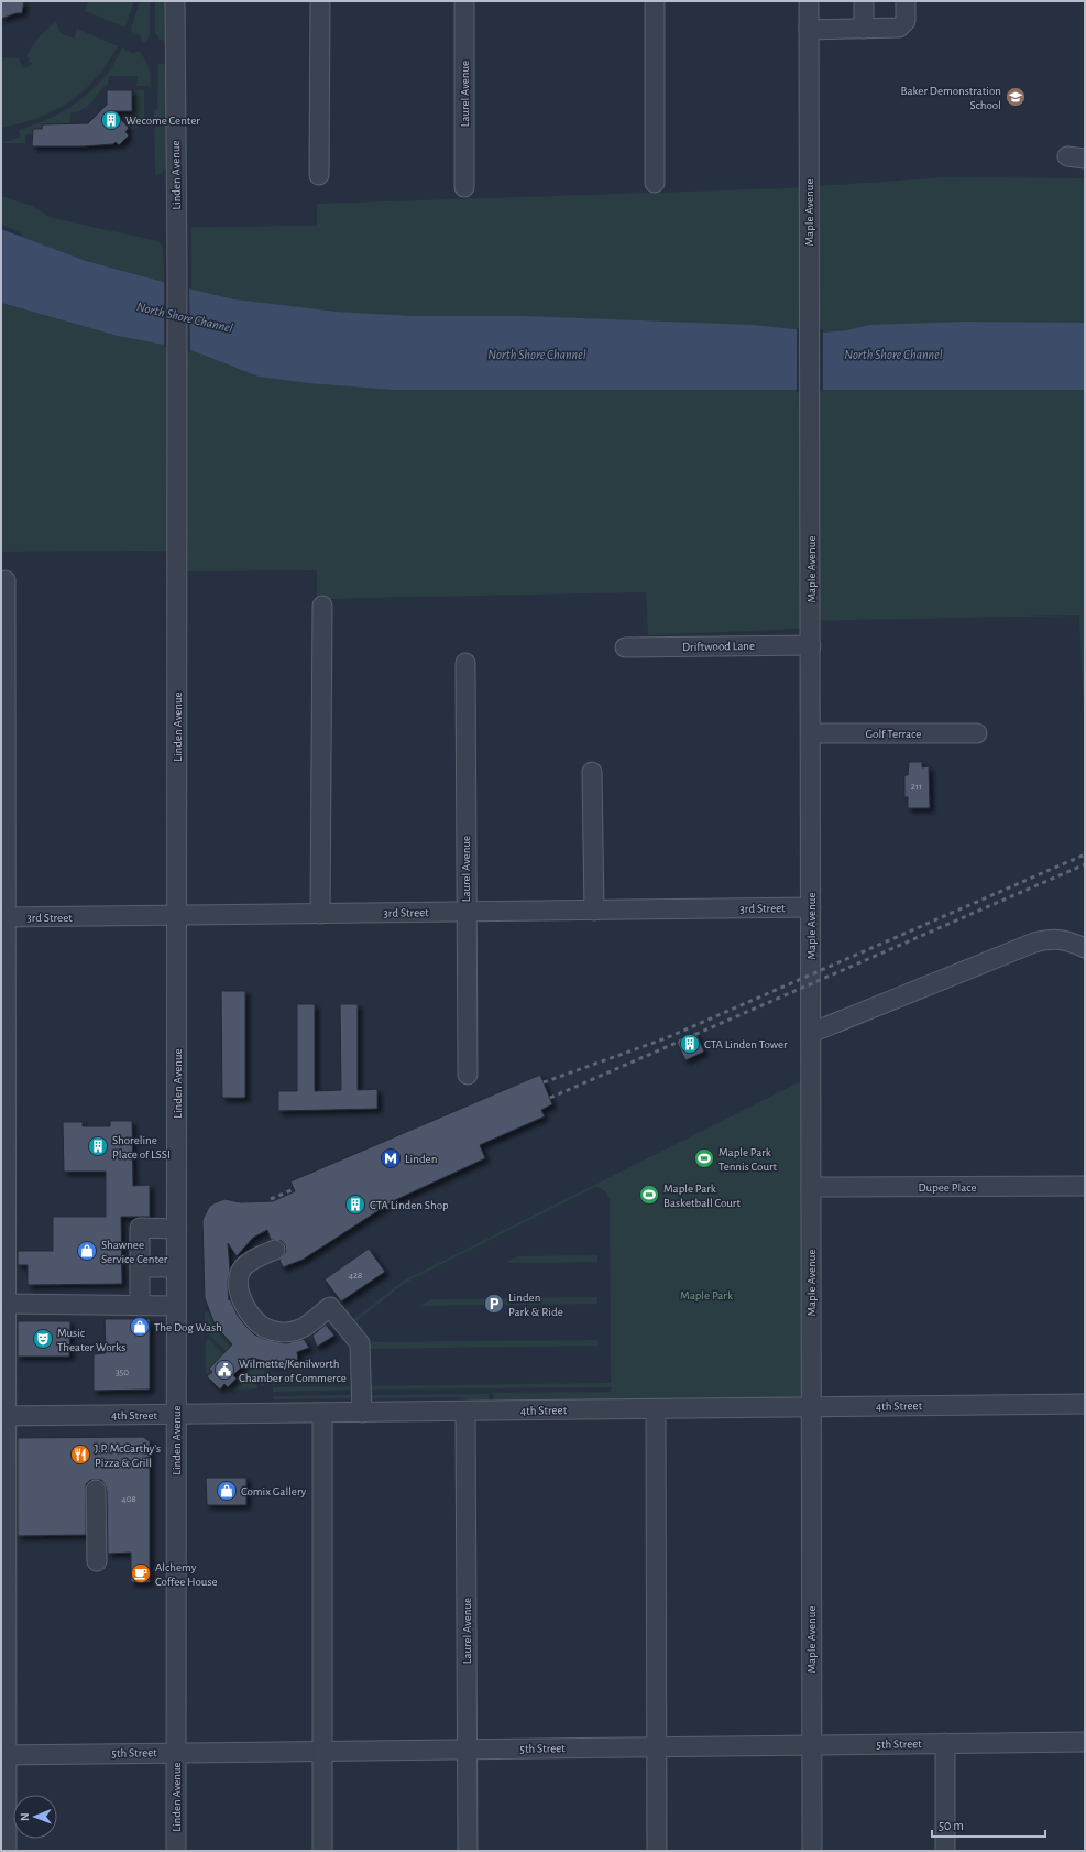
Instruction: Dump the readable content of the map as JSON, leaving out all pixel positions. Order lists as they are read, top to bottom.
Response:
{
  "streets": {
    "street": [
      "Laurel Avenue",
      "Linden Avenue",
      "Maple Avenue",
      "Driftwood Lane",
      "Golf Terrace",
      "3rd Street",
      "Dupee Place",
      "4th Street",
      "5th Street"
    ]
  },
  "crossings": [
    ["Laurel Avenue", "3rd Street"],
    ["Laurel Avenue", "4th Street"],
    ["Laurel Avenue", "5th Street"],
    ["Linden Avenue", "3rd Street"],
    ["Linden Avenue", "4th Street"],
    ["Linden Avenue", "5th Street"],
    ["Maple Avenue", "Driftwood Lane"],
    ["Maple Avenue", "Golf Terrace"],
    ["Maple Avenue", "3rd Street"],
    ["Maple Avenue", "Dupee Place"],
    ["Maple Avenue", "4th Street"],
    ["Maple Avenue", "5th Street"]
  ],
  "water": ["North Shore Channel"],
  "parks": ["Maple Park"],
  "places": {
    "school or university": ["Baker Demonstration School"],
    "building": [
      "Wecome Center",
      "CTA Linden Tower",
      "Shoreline Place of LSSI",
      "CTA Linden Shop"
    ],
    "metro station": ["Linden"],
    "sports": ["Maple Park Tennis Court", "Maple Park Basketball Court"],
    "shop": ["Shawnee Service Center", "The Dog Wash", "Comix Gallery"],
    "parking": ["Linden Park & Ride"],
    "theatre": ["Music Theater Works"],
    "public building": ["Wilmette/Kenilworth Chamber of Commerce"],
    "restaurant": ["J.P. McCarthy's Pizza & Grill"],
    "cafe": ["Alchemy Coffee House"]
  },
  "house_numbers": [
    "211",
    "428",
    "350",
    "408"
  ],
  "scale_bar": "50 m",
  "north": "left"
}
